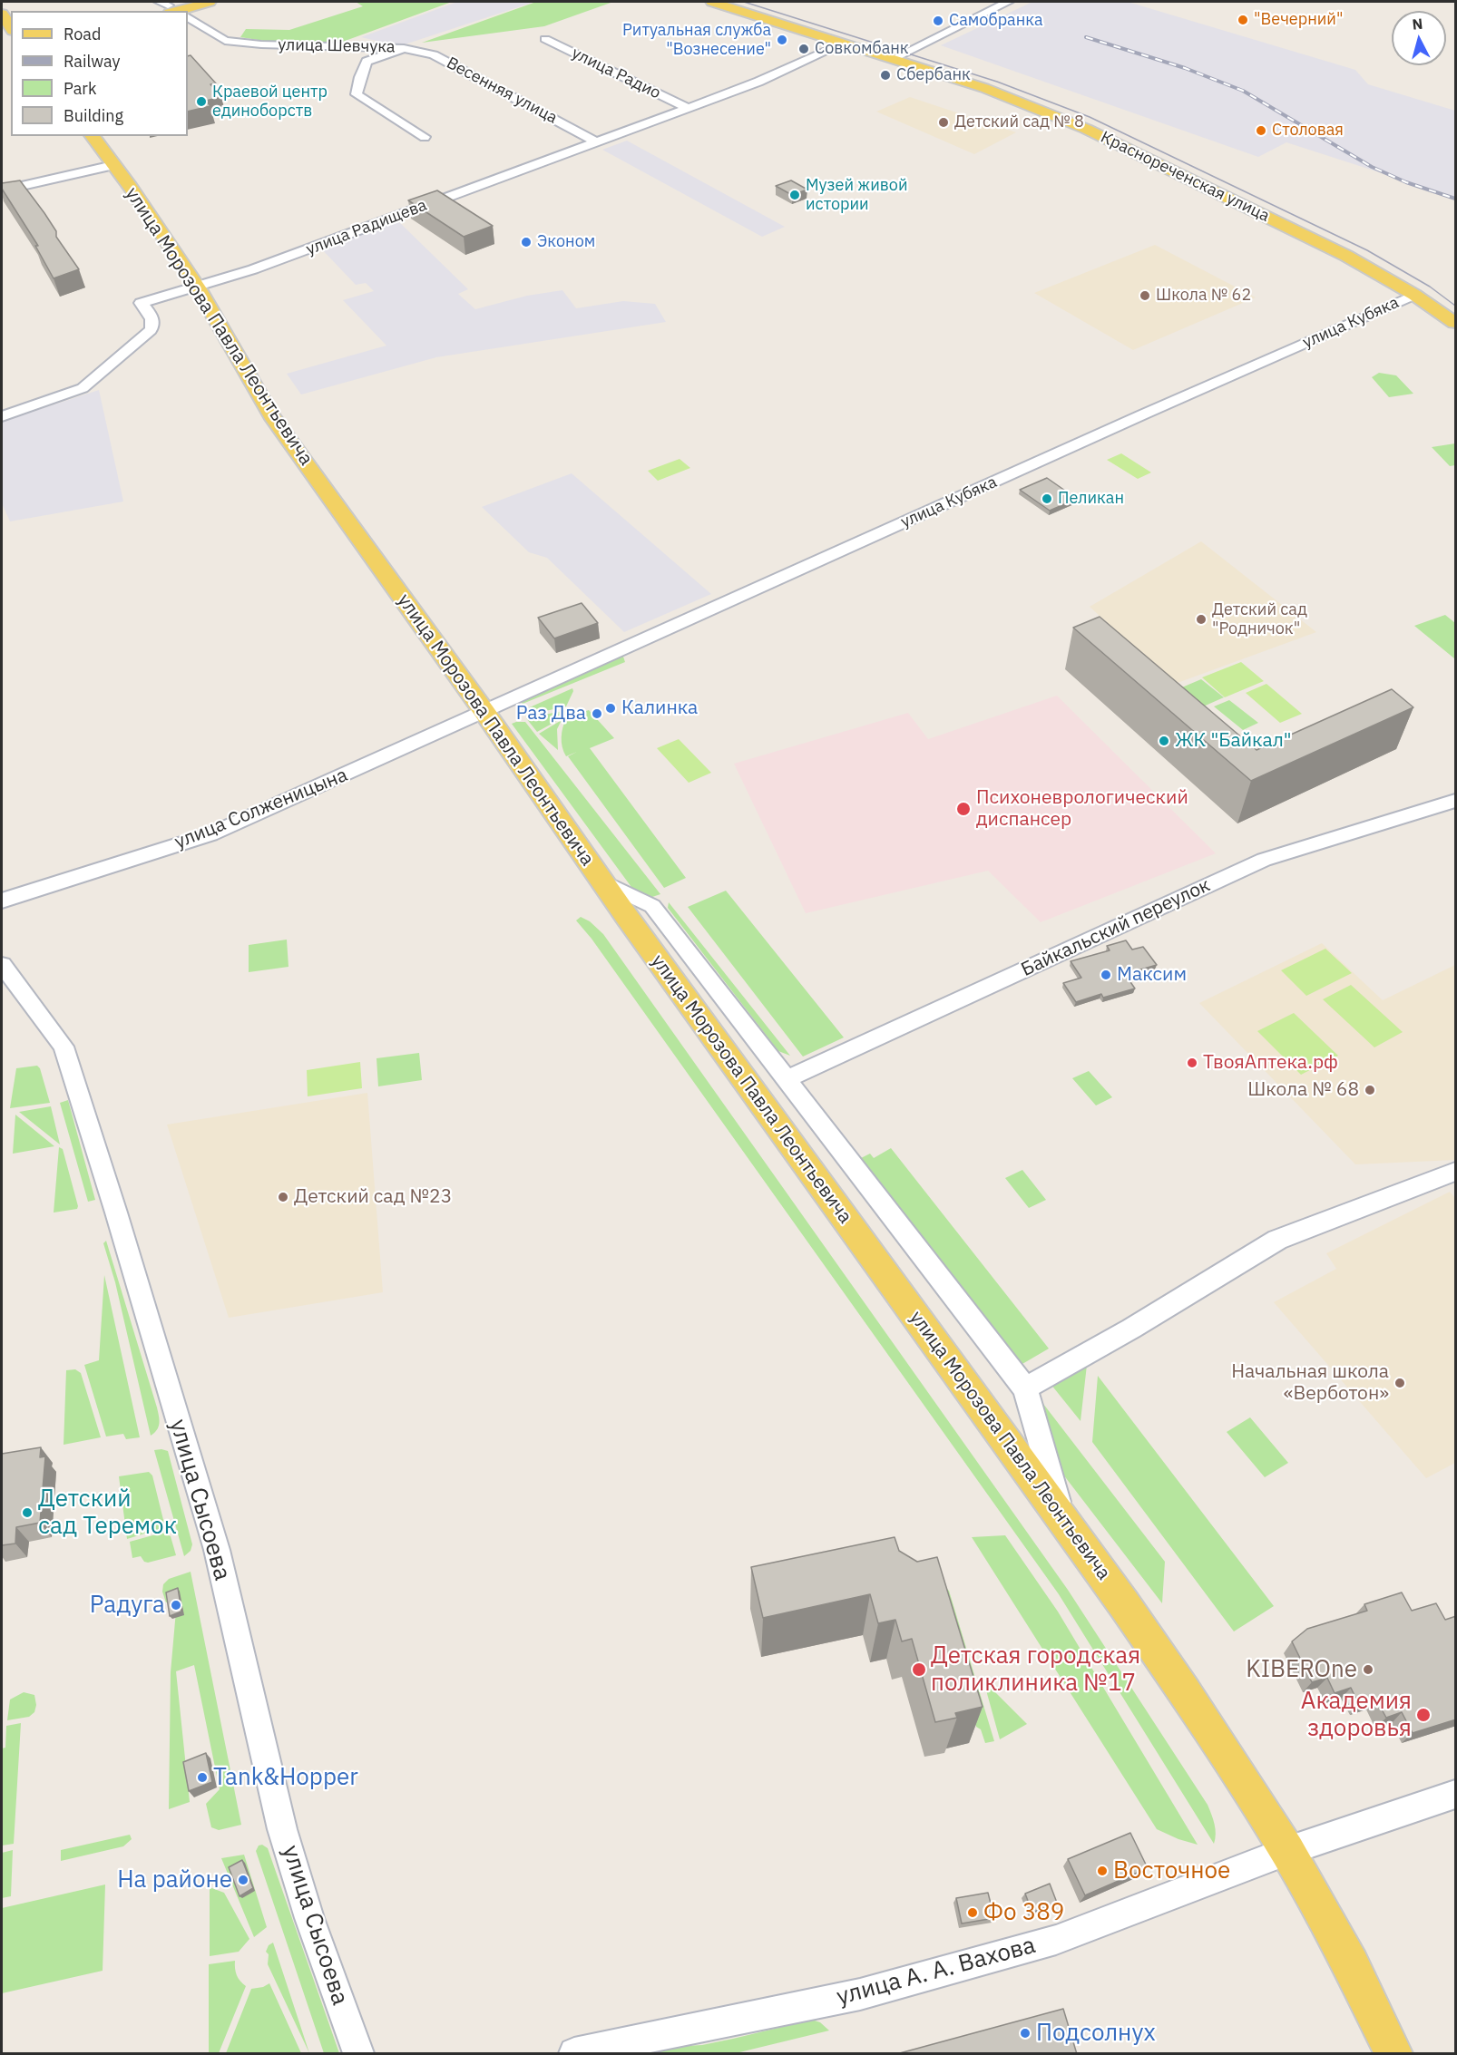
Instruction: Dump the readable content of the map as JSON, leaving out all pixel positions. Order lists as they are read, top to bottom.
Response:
{
  "streets": {
    "main road": ["Краснореченская улица", "улица Морозова Павла Леонтьевича"],
    "street": [
      "улица Шевчука",
      "улица Радио",
      "Весенняя улица",
      "улица Радищева",
      "улица Кубяка",
      "улица Солженицына",
      "Байкальский переулок",
      "улица Сысоева",
      "улица А. А. Вахова"
    ]
  },
  "crossings": [
    ["улица Шевчука", "Весенняя улица"],
    ["улица Радио", "улица Радищева"],
    ["Весенняя улица", "улица Радищева"],
    ["Краснореченская улица", "улица Радищева"],
    ["Краснореченская улица", "улица Кубяка"],
    ["улица Радищева", "улица Морозова Павла Леонтьевича"],
    ["улица Кубяка", "улица Морозова Павла Леонтьевича"],
    ["улица Кубяка", "улица Солженицына"],
    ["улица Морозова Павла Леонтьевича", "улица Солженицына"],
    ["улица Морозова Павла Леонтьевича", "улица А. А. Вахова"]
  ],
  "places": [
    "\"Вечерний\"",
    "Самобранка",
    "Ритуальная служба \"Вознесение\"",
    "Совкомбанк",
    "Сбербанк",
    "Краевой центр единоборств",
    "Детский сад № 8",
    "Столовая",
    "Музей живой истории",
    "Эконом",
    "Школа № 62",
    "Пеликан",
    "Детский сад \"Родничок\"",
    "Калинка",
    "Раз Два",
    "ЖК \"Байкал\"",
    "Психоневрологический диспансер",
    "Максим",
    "ТвояАптека.рф",
    "Школа № 68",
    "Детский сад №23",
    "Начальная школа «Верботон»",
    "Детский сад Теремок",
    "Радуга",
    "Детская городская поликлиника №17",
    "KIBEROne",
    "Академия здоровья",
    "Tank&Hopper",
    "Восточное",
    "На районе",
    "Фо 389",
    "Подсолнух"
  ],
  "legend": [
    "Road",
    "Railway",
    "Park",
    "Building"
  ],
  "north": "top"
}
